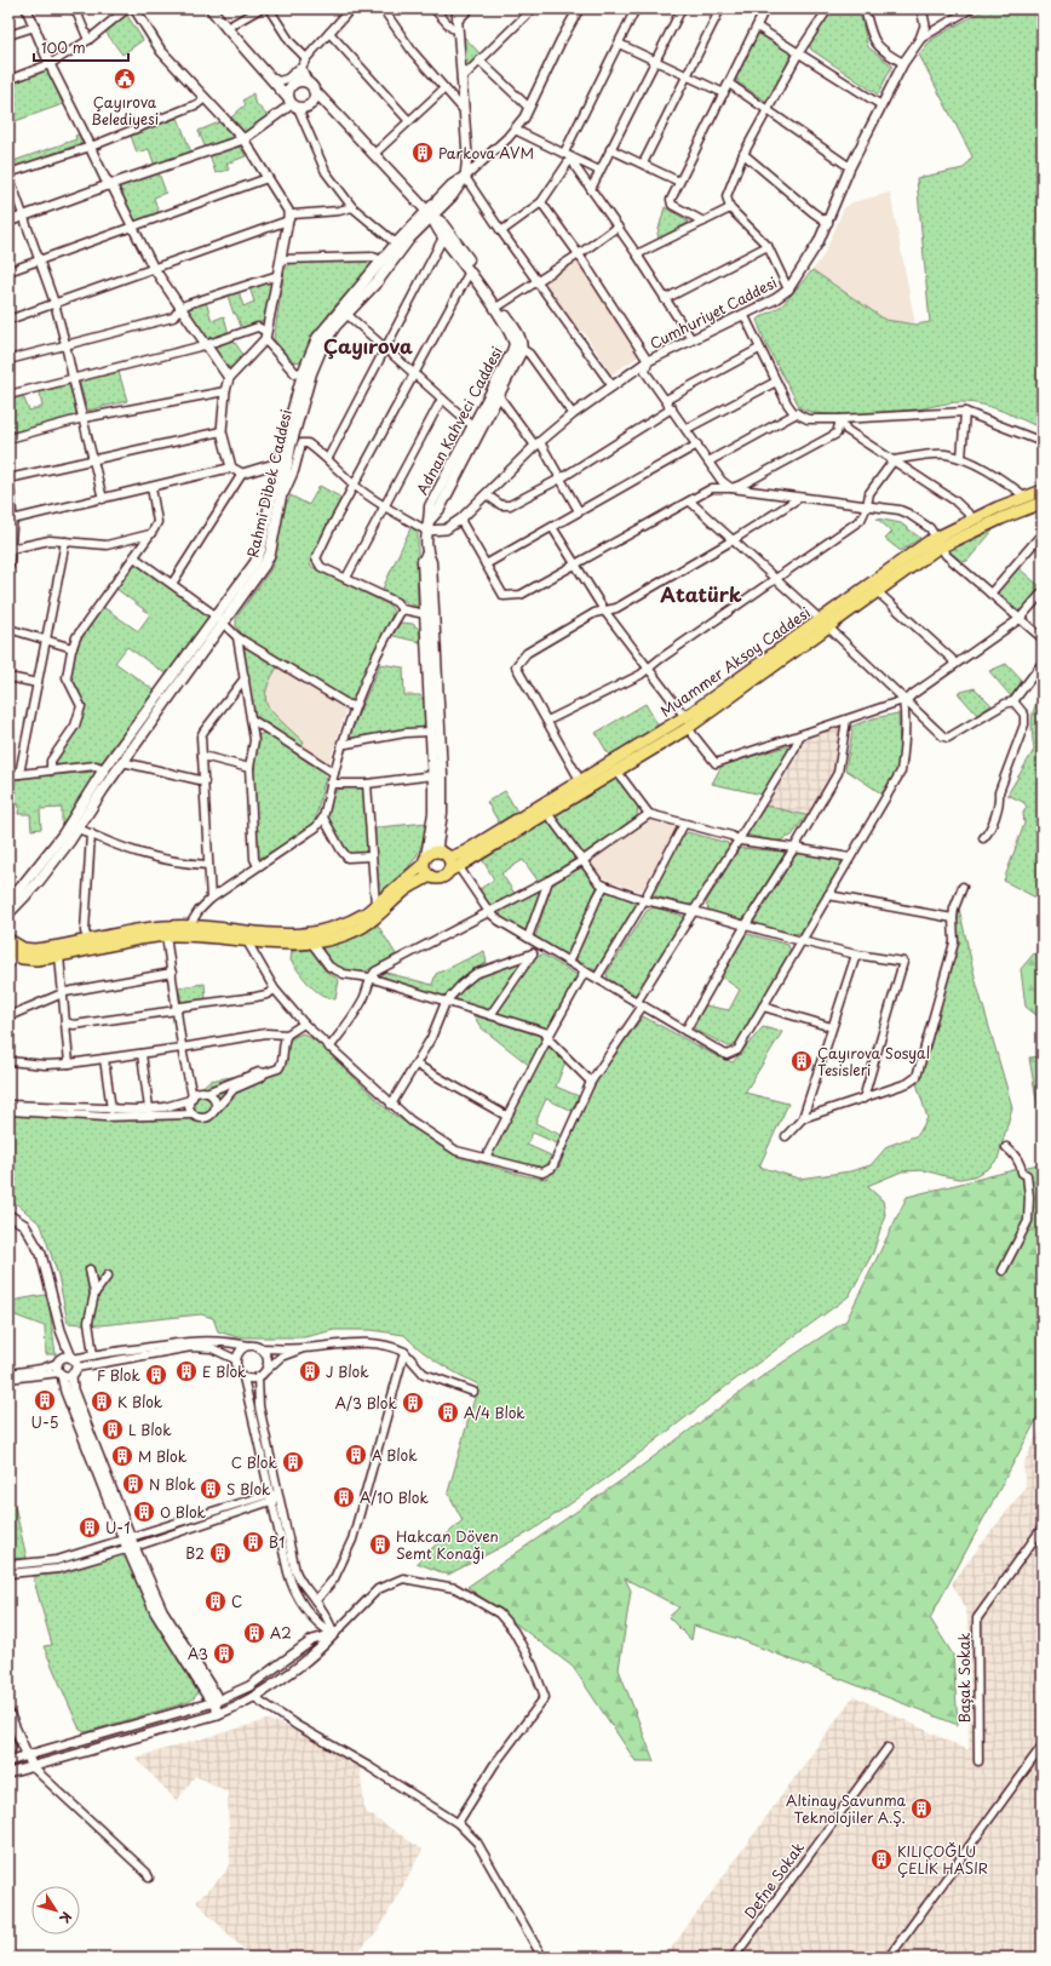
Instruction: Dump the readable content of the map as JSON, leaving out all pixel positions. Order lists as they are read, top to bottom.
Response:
{
  "streets": {
    "main road": ["Adnan Kahveci Caddesi", "Rahmi Dibek Caddesi", "Muammer Aksoy Caddesi"],
    "street": ["Cumhuriyet Caddesi", "Başak Sokak", "Defne Sokak"]
  },
  "crossings": [
    ["Cumhuriyet Caddesi", "Adnan Kahveci Caddesi"],
    ["Adnan Kahveci Caddesi", "Rahmi Dibek Caddesi"],
    ["Adnan Kahveci Caddesi", "Muammer Aksoy Caddesi"]
  ],
  "districts": ["Çayırova", "Atatürk"],
  "places": {
    "public building": ["Çayırova Belediyesi"],
    "building": [
      "Parkova AVM",
      "Çayırova Sosyal Tesisleri",
      "E Blok",
      "J Blok",
      "F Blok",
      "U-5",
      "K Blok",
      "A/3 Blok",
      "A/4 Blok",
      "L Blok",
      "A Blok",
      "M Blok",
      "C Blok",
      "N Blok",
      "S Blok",
      "A/10 Blok",
      "O Blok",
      "U-1",
      "B1",
      "Hakcan Döven Semt Konağı",
      "B2",
      "C",
      "A2",
      "A3",
      "Altinay Savunma Teknolojiler A.Ş.",
      "KILIÇOĞLU ÇELİK HASIR"
    ]
  },
  "scale_bar": "100 m",
  "north": "bottom right"
}
